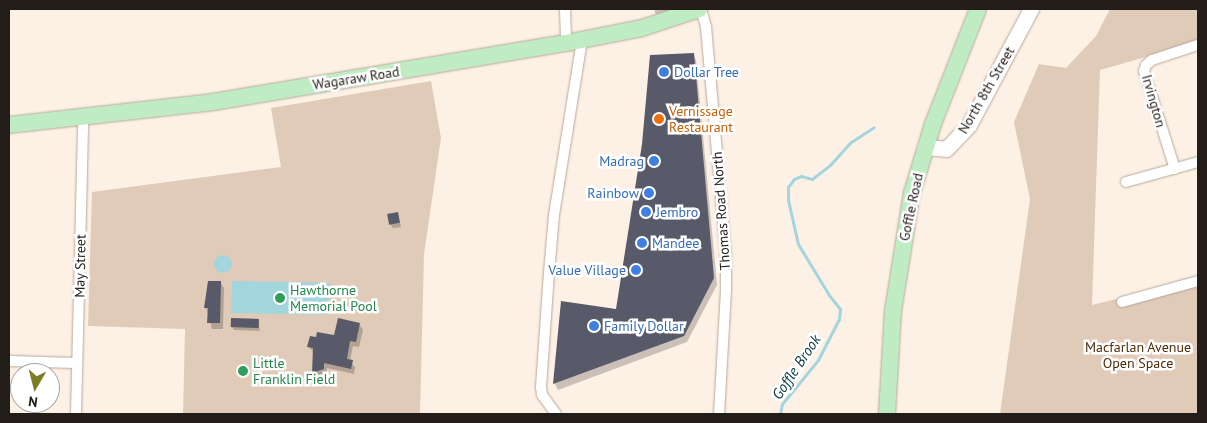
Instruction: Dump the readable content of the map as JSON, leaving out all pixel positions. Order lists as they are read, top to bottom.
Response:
{
  "streets": {
    "main road": ["Wagaraw Road", "Goffle Road"],
    "street": [
      "North 8th Street",
      "Irvington",
      "Thomas Road North",
      "May Street"
    ]
  },
  "crossings": [
    ["Wagaraw Road", "Thomas Road North"],
    ["Wagaraw Road", "May Street"],
    ["North 8th Street", "Goffle Road"]
  ],
  "water": ["Goffle Brook"],
  "parks": ["Macfarlan Avenue Open Space"],
  "places": [
    "Dollar Tree",
    "Vernissage Restaurant",
    "Madrag",
    "Rainbow",
    "Jembro",
    "Mandee",
    "Value Village",
    "Hawthorne Memorial Pool",
    "Family Dollar",
    "Little Franklin Field"
  ],
  "north": "bottom"
}
